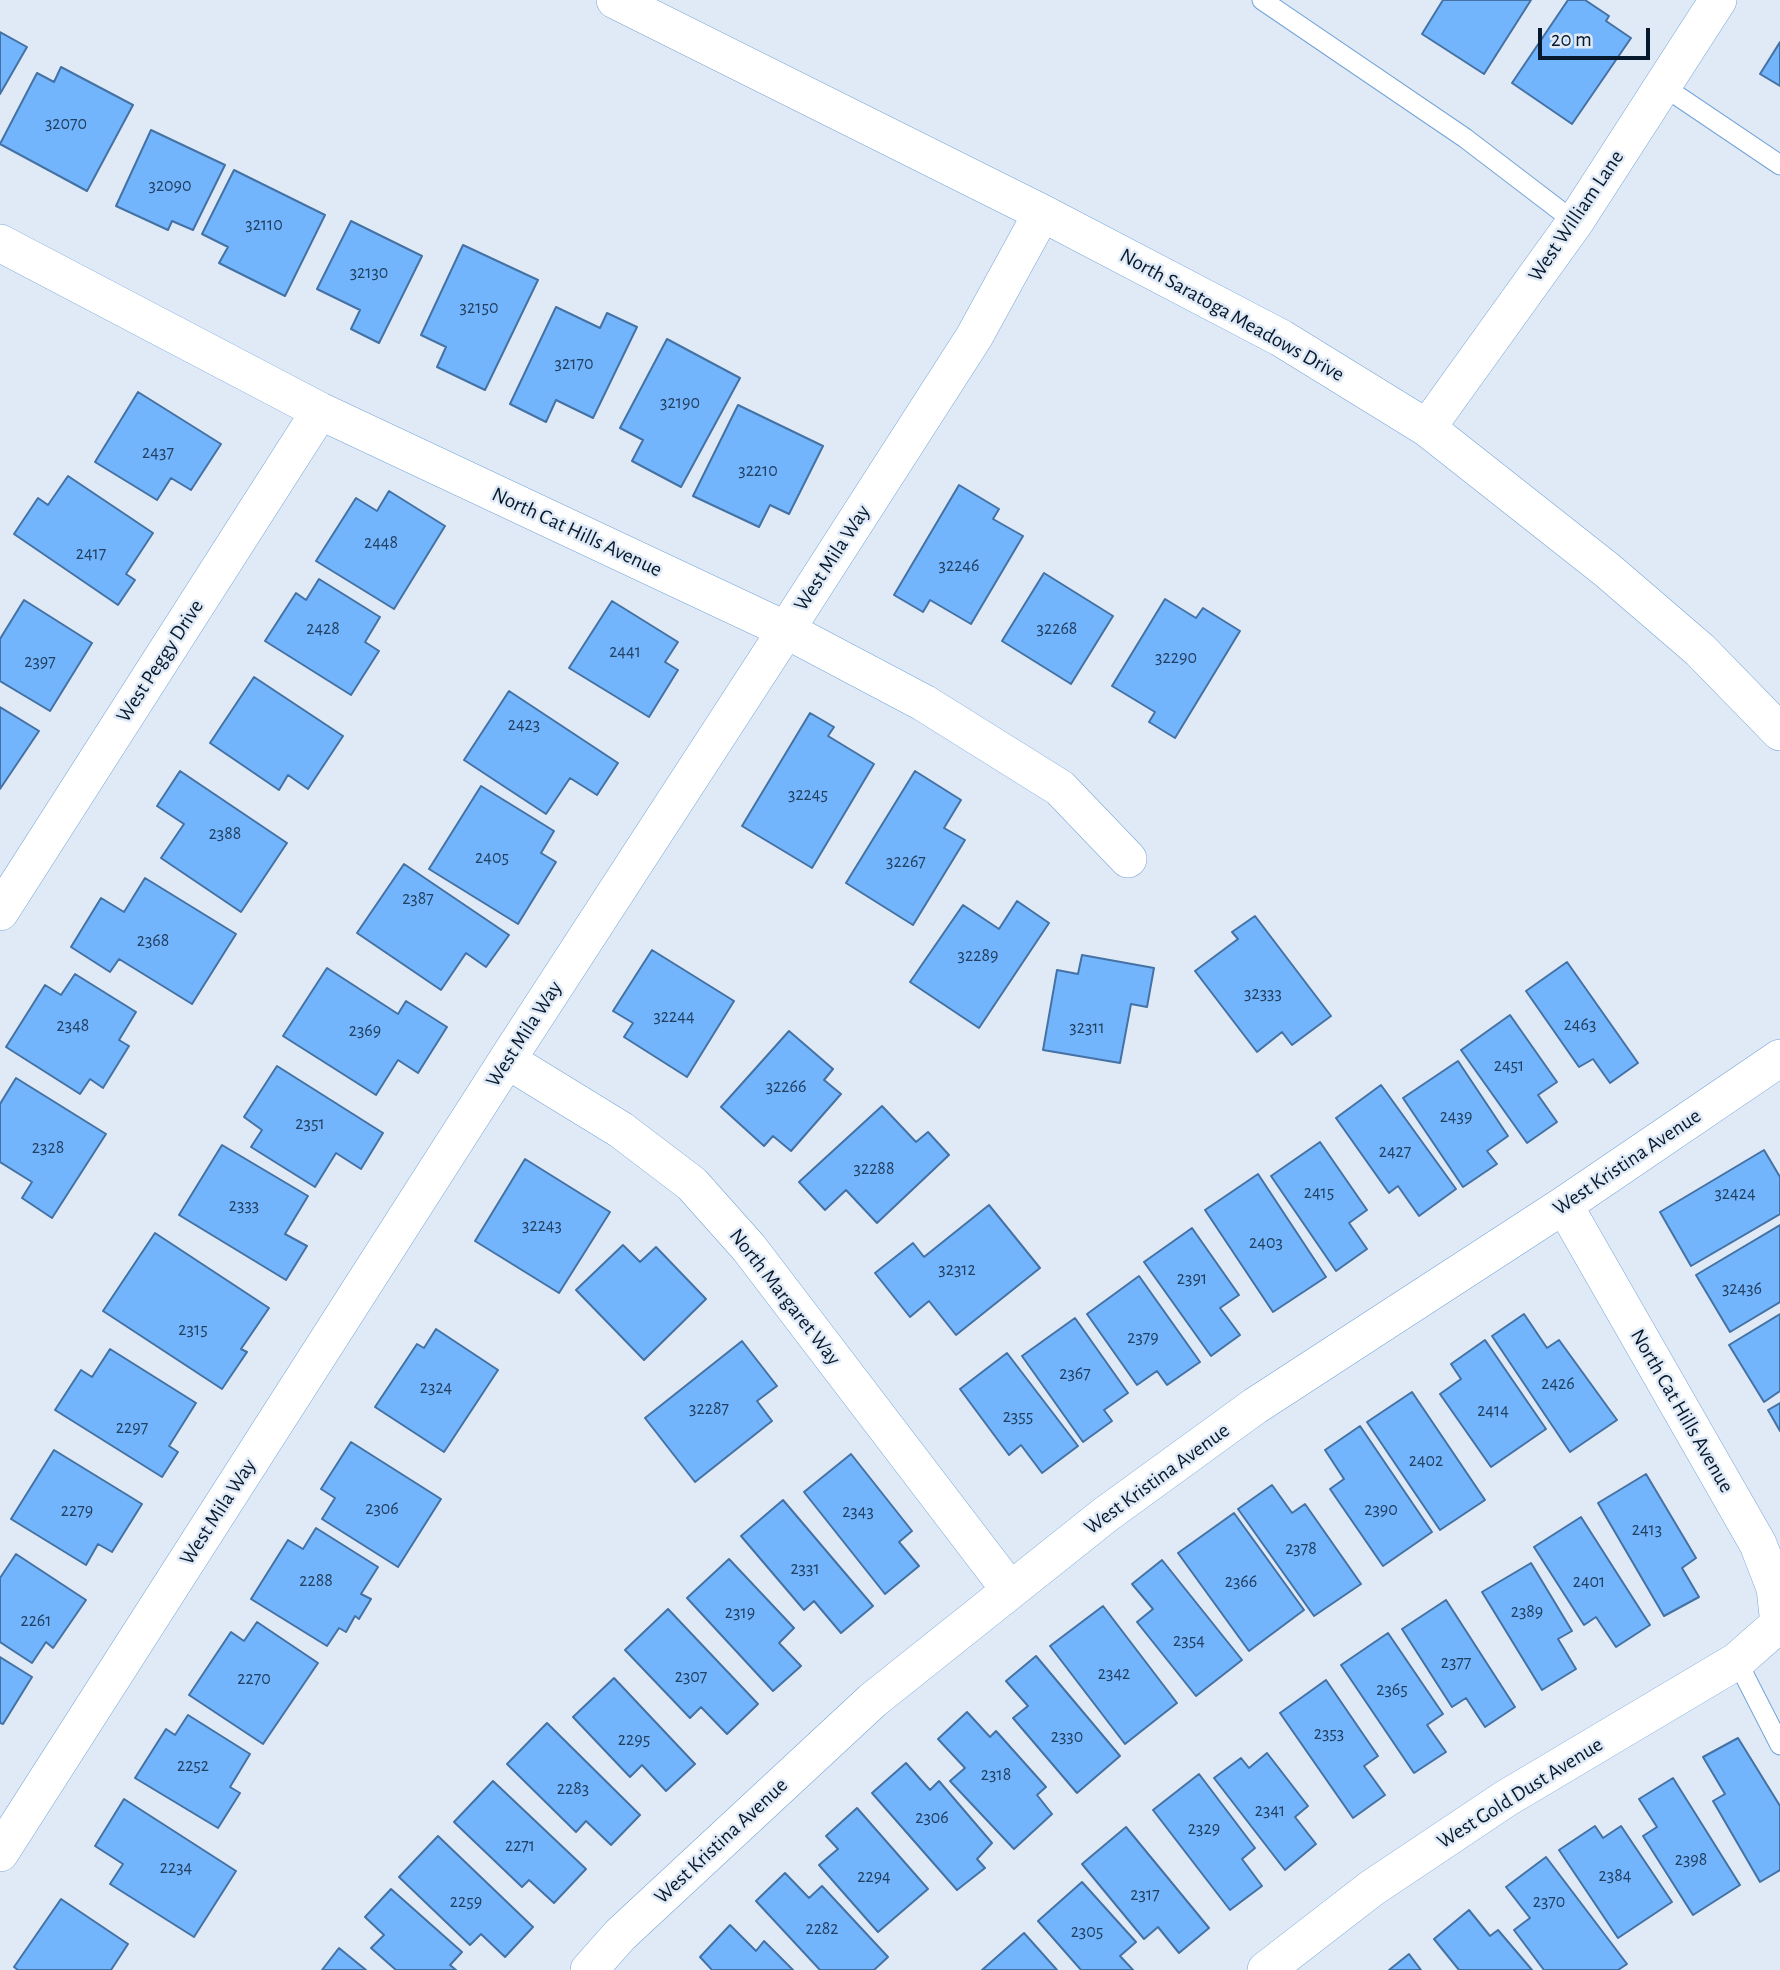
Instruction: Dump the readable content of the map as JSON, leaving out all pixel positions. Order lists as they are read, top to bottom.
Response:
{
  "streets": {
    "street": [
      "West William Lane",
      "North Saratoga Meadows Drive",
      "North Cat Hills Avenue",
      "West Mila Way",
      "West Peggy Drive",
      "West Kristina Avenue",
      "North Margaret Way",
      "West Gold Dust Avenue"
    ]
  },
  "crossings": [
    ["West William Lane", "North Saratoga Meadows Drive"],
    ["North Saratoga Meadows Drive", "West Mila Way"],
    ["North Cat Hills Avenue", "West Mila Way"],
    ["North Cat Hills Avenue", "West Peggy Drive"],
    ["North Cat Hills Avenue", "West Kristina Avenue"],
    ["North Cat Hills Avenue", "West Gold Dust Avenue"],
    ["West Mila Way", "North Margaret Way"],
    ["West Kristina Avenue", "North Margaret Way"]
  ],
  "house_numbers": [
    "32070",
    "32090",
    "32110",
    "32130",
    "32150",
    "32170",
    "32190",
    "2437",
    "32210",
    "2448",
    "2417",
    "32246",
    "2428",
    "32268",
    "2441",
    "32290",
    "2397",
    "2423",
    "32245",
    "2388",
    "2405",
    "32267",
    "2387",
    "2368",
    "32289",
    "32333",
    "32244",
    "2463",
    "2348",
    "32311",
    "2369",
    "2451",
    "32266",
    "2439",
    "2351",
    "2328",
    "2427",
    "32288",
    "2415",
    "32424",
    "2333",
    "32243",
    "2403",
    "32312",
    "2391",
    "32436",
    "2315",
    "2379",
    "2367",
    "2426",
    "2324",
    "32287",
    "2414",
    "2355",
    "2297",
    "2402",
    "2306",
    "2390",
    "2279",
    "2343",
    "2413",
    "2378",
    "2331",
    "2288",
    "2366",
    "2401",
    "2389",
    "2319",
    "2261",
    "2354",
    "2377",
    "2342",
    "2307",
    "2270",
    "2365",
    "2353",
    "2330",
    "2295",
    "2252",
    "2318",
    "2283",
    "2341",
    "2306",
    "2329",
    "2271",
    "2398",
    "2234",
    "2384",
    "2294",
    "2317",
    "2259",
    "2370",
    "2282",
    "2305"
  ],
  "scale_bar": "20 m"
}
